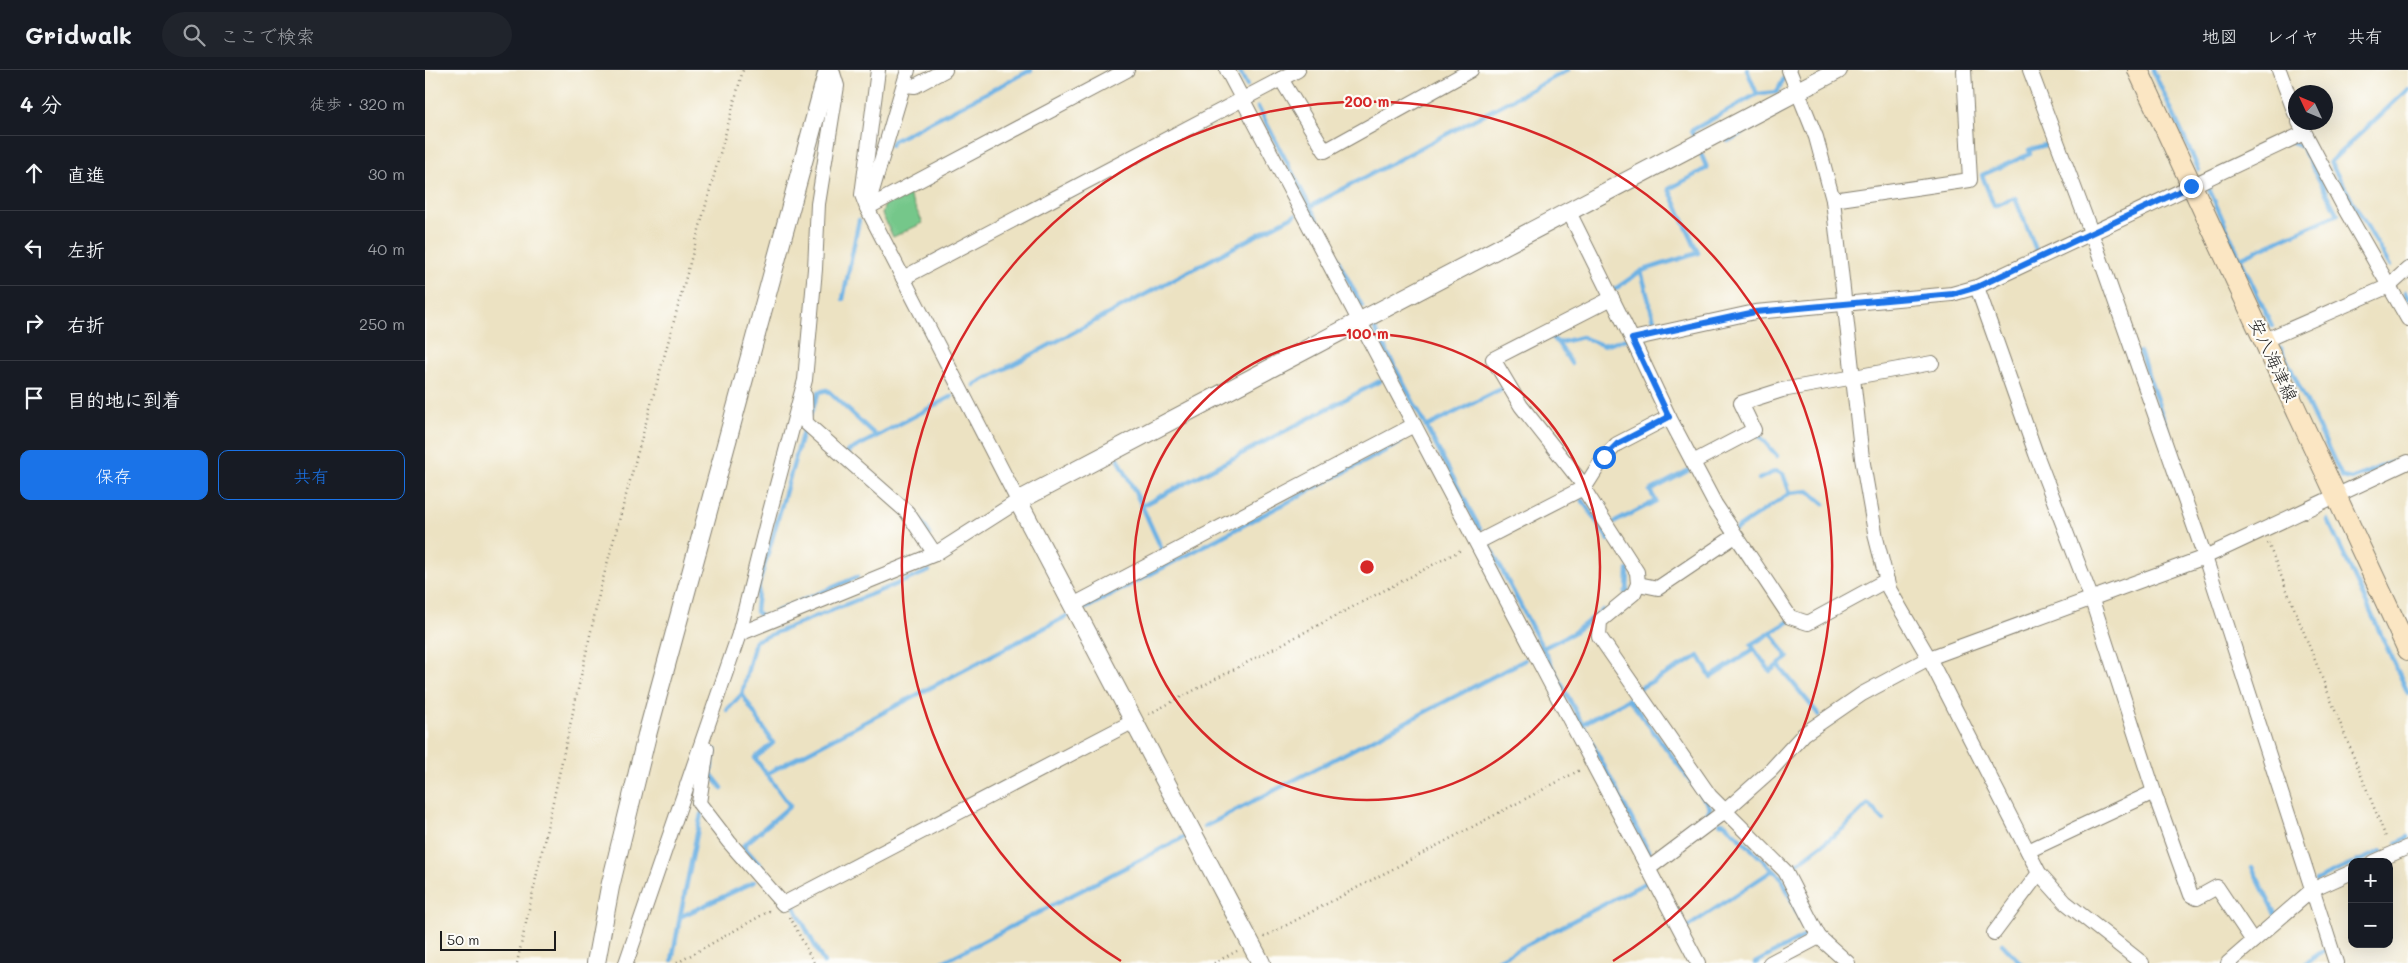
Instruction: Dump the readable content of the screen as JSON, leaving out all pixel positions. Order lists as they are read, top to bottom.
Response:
{
  "streets": {
    "main road": ["安八海津線"]
  },
  "scale_bar": "50 m",
  "north": "top left",
  "page": {
    "header": "Gridwalk",
    "search": "ここで検索",
    "nav": ["地図", "レイヤ", "共有"],
    "heading": ["4 分", "徒歩 · 320 m"],
    "list": [
      ["直進", "30 m"],
      ["左折", "40 m"],
      ["右折", "250 m"],
      "目的地に到着"
    ],
    "buttons": ["保存", "共有"],
    "map_buttons": ["+", "−"],
    "scale": "50 m"
  },
  "rings": ["200 m", "100 m"]
}
